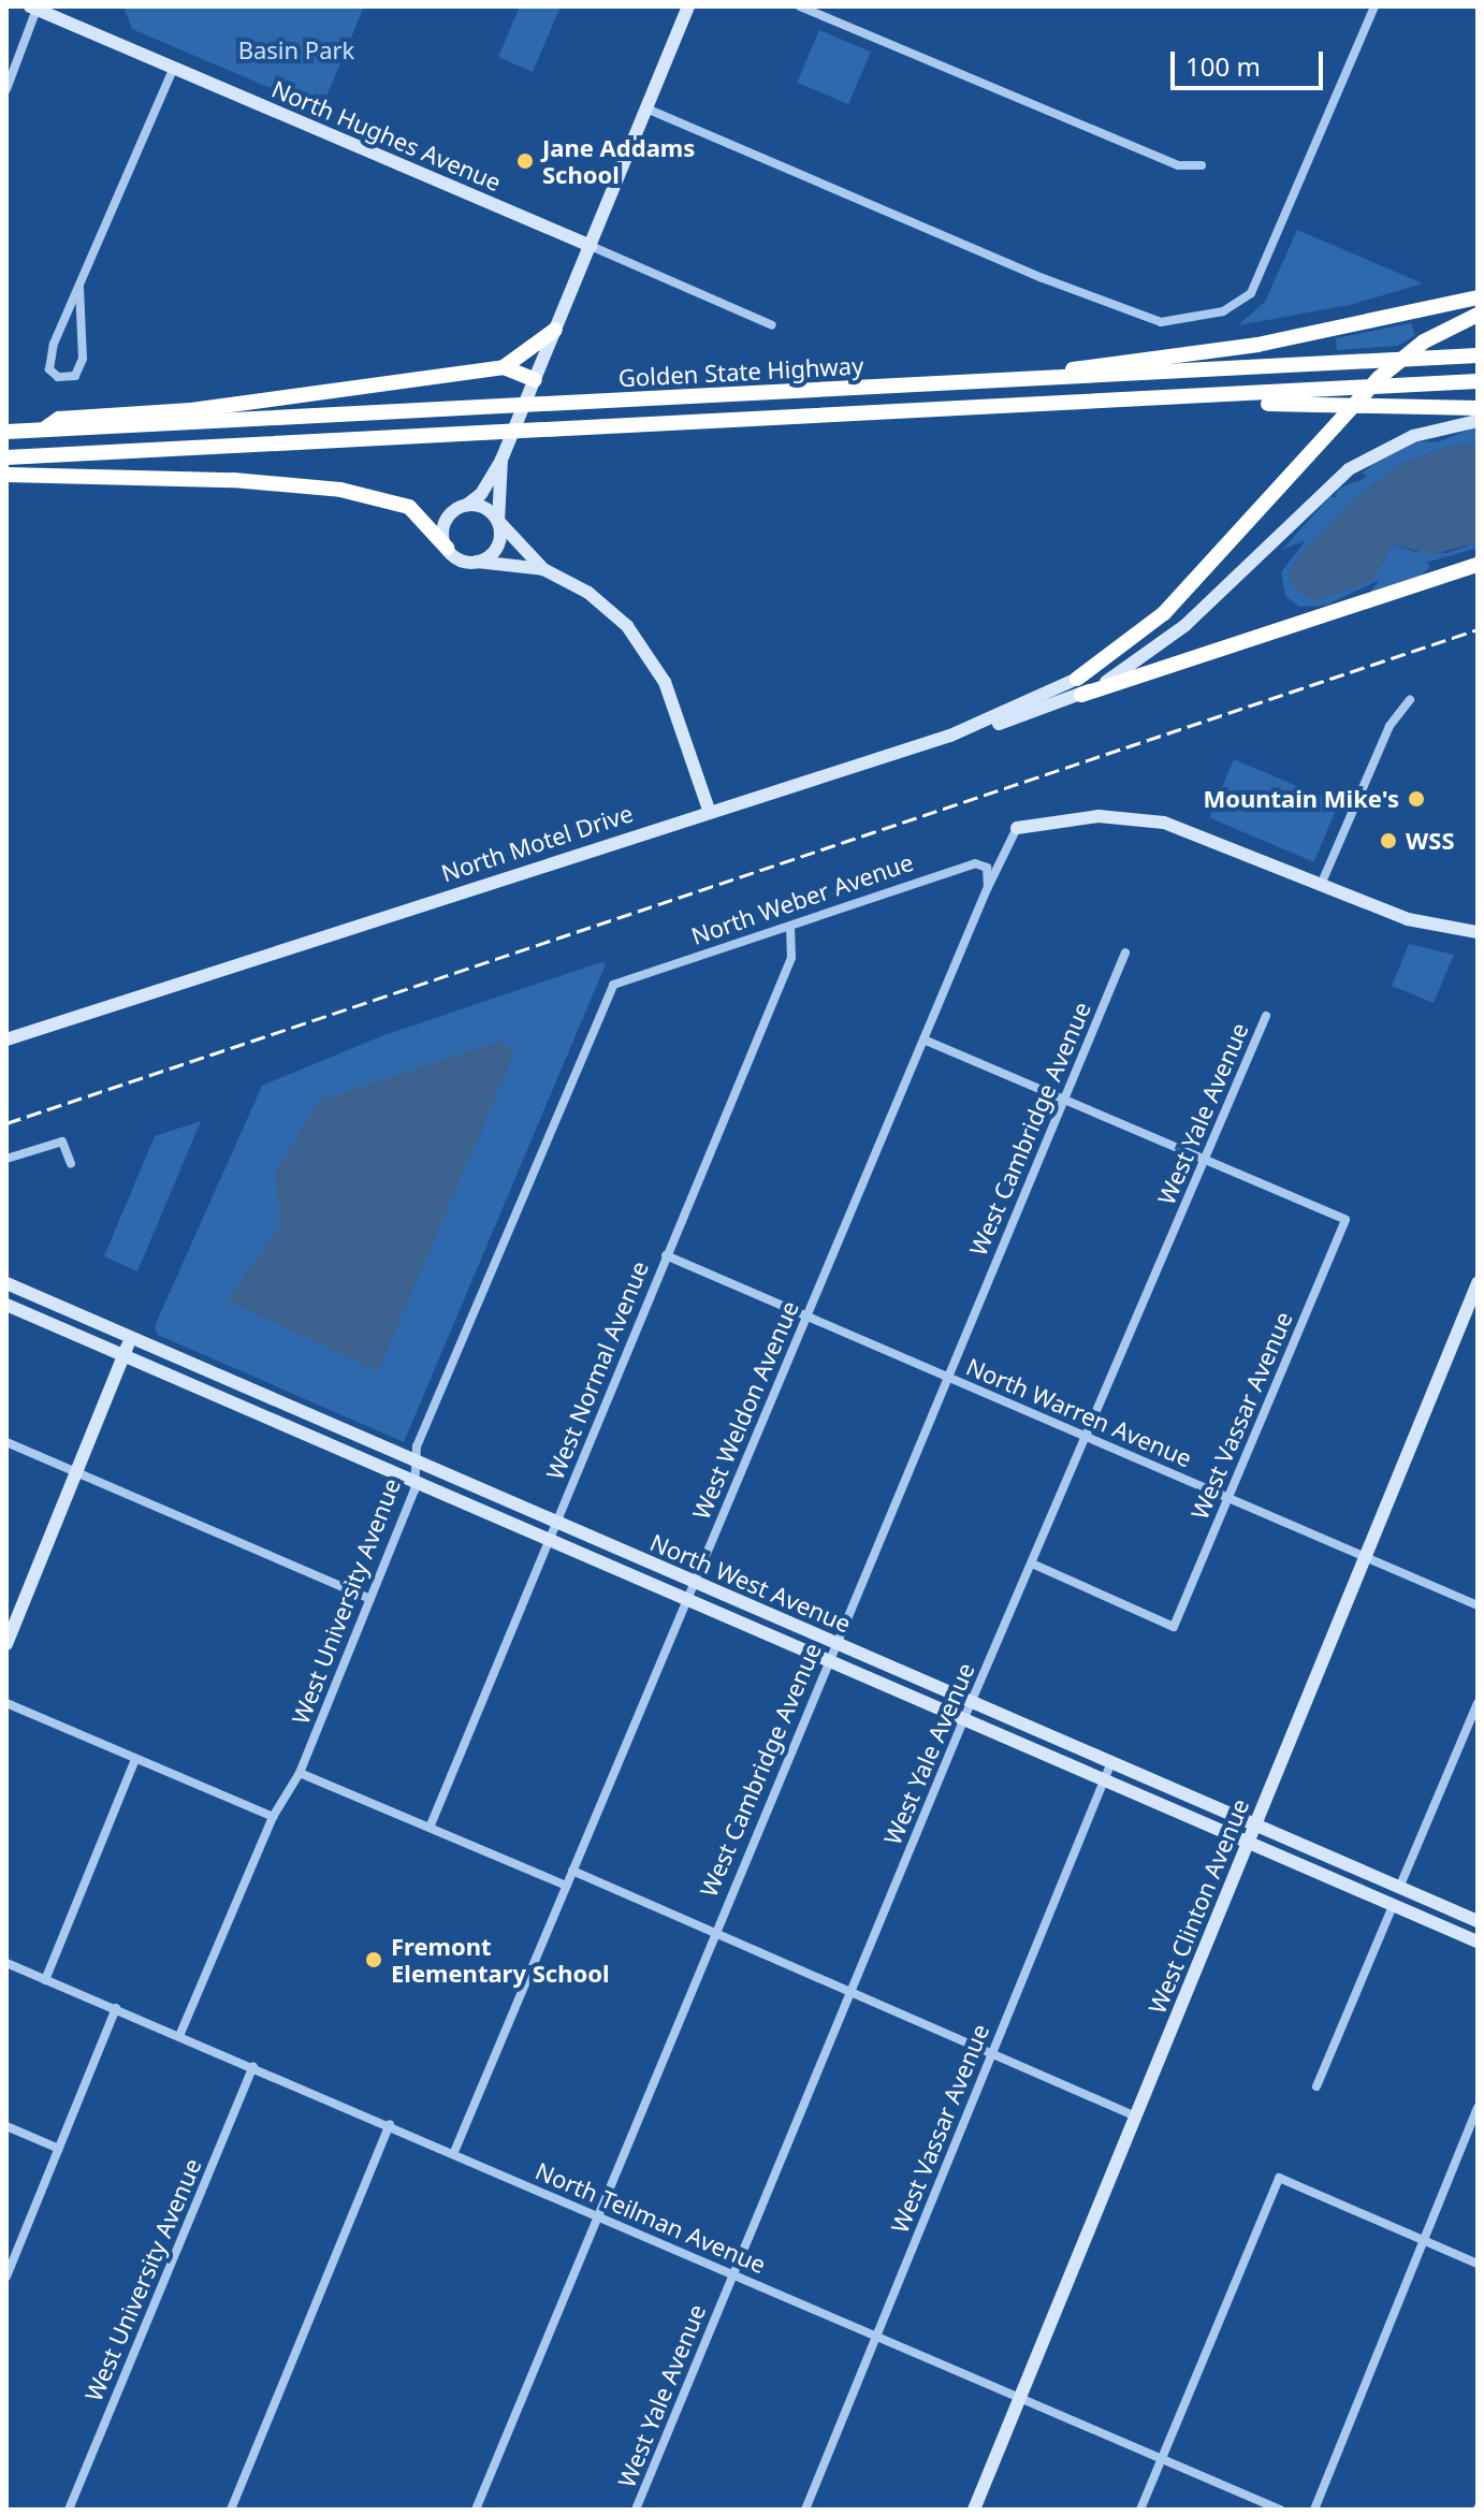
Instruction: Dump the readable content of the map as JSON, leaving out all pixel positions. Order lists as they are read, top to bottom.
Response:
{
  "streets": {
    "highway": ["Golden State Highway"],
    "main road": [
      "North Hughes Avenue",
      "North Motel Drive",
      "North West Avenue",
      "West Clinton Avenue"
    ],
    "street": [
      "North Weber Avenue",
      "West Yale Avenue",
      "West Cambridge Avenue",
      "West Normal Avenue",
      "West Weldon Avenue",
      "North Warren Avenue",
      "West Vassar Avenue",
      "West University Avenue",
      "North Teilman Avenue"
    ]
  },
  "crossings": [
    ["North Weber Avenue", "West Normal Avenue"],
    ["North Weber Avenue", "West Weldon Avenue"],
    ["North Weber Avenue", "West University Avenue"],
    ["West Yale Avenue", "North Warren Avenue"],
    ["West Yale Avenue", "West Vassar Avenue"],
    ["West Yale Avenue", "North West Avenue"],
    ["West Yale Avenue", "North Teilman Avenue"],
    ["West Cambridge Avenue", "North Warren Avenue"],
    ["West Cambridge Avenue", "North West Avenue"],
    ["West Cambridge Avenue", "North Teilman Avenue"],
    ["West Normal Avenue", "North Warren Avenue"],
    ["West Normal Avenue", "North West Avenue"],
    ["West Weldon Avenue", "North Warren Avenue"],
    ["West Weldon Avenue", "North West Avenue"],
    ["West Weldon Avenue", "North Teilman Avenue"],
    ["North Warren Avenue", "West Vassar Avenue"],
    ["North Warren Avenue", "West Clinton Avenue"],
    ["West Vassar Avenue", "North West Avenue"],
    ["West Vassar Avenue", "North Teilman Avenue"],
    ["North West Avenue", "West University Avenue"],
    ["North West Avenue", "West Clinton Avenue"],
    ["West University Avenue", "North Teilman Avenue"],
    ["West Clinton Avenue", "North Teilman Avenue"]
  ],
  "parks": ["Basin Park"],
  "places": [
    "Jane Addams School",
    "Mountain Mike's",
    "WSS",
    "Fremont Elementary School"
  ],
  "scale_bar": "100 m"
}
